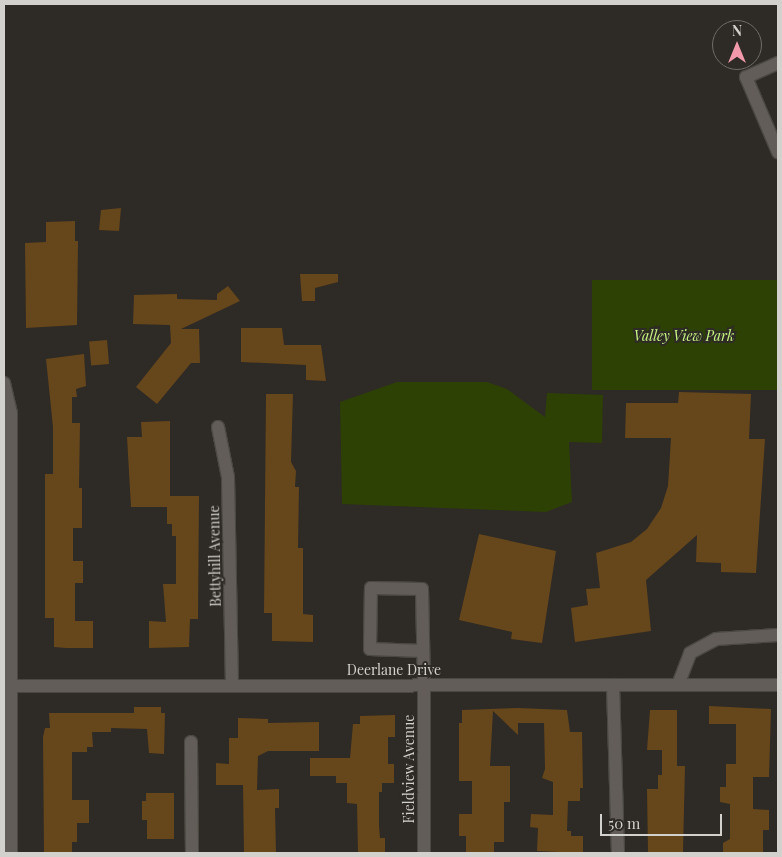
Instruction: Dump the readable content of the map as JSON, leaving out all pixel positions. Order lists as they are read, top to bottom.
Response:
{
  "streets": {
    "street": ["Bettyhill Avenue", "Deerlane Drive", "Fieldview Avenue"]
  },
  "crossings": [
    ["Bettyhill Avenue", "Deerlane Drive"],
    ["Deerlane Drive", "Fieldview Avenue"]
  ],
  "parks": ["Valley View Park"],
  "scale_bar": "50 m",
  "north": "top"
}
